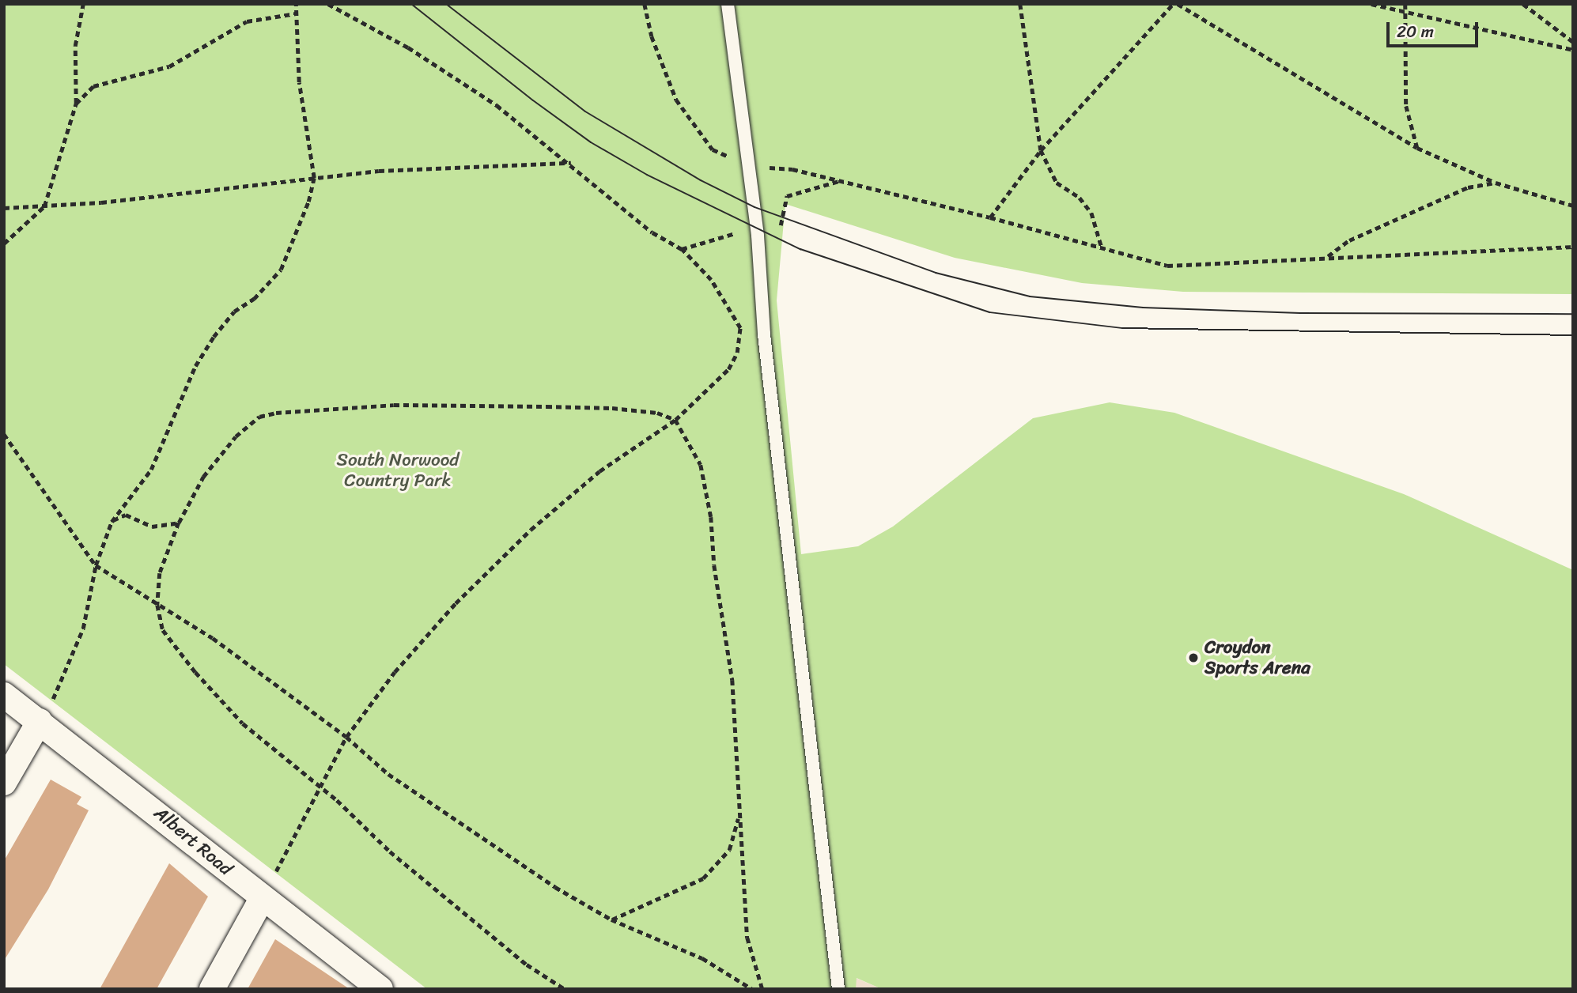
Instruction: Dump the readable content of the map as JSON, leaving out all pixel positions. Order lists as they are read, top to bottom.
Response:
{
  "streets": {
    "street": ["Albert Road"]
  },
  "parks": ["South Norwood Country Park"],
  "places": ["Croydon Sports Arena"],
  "scale_bar": "20 m"
}
